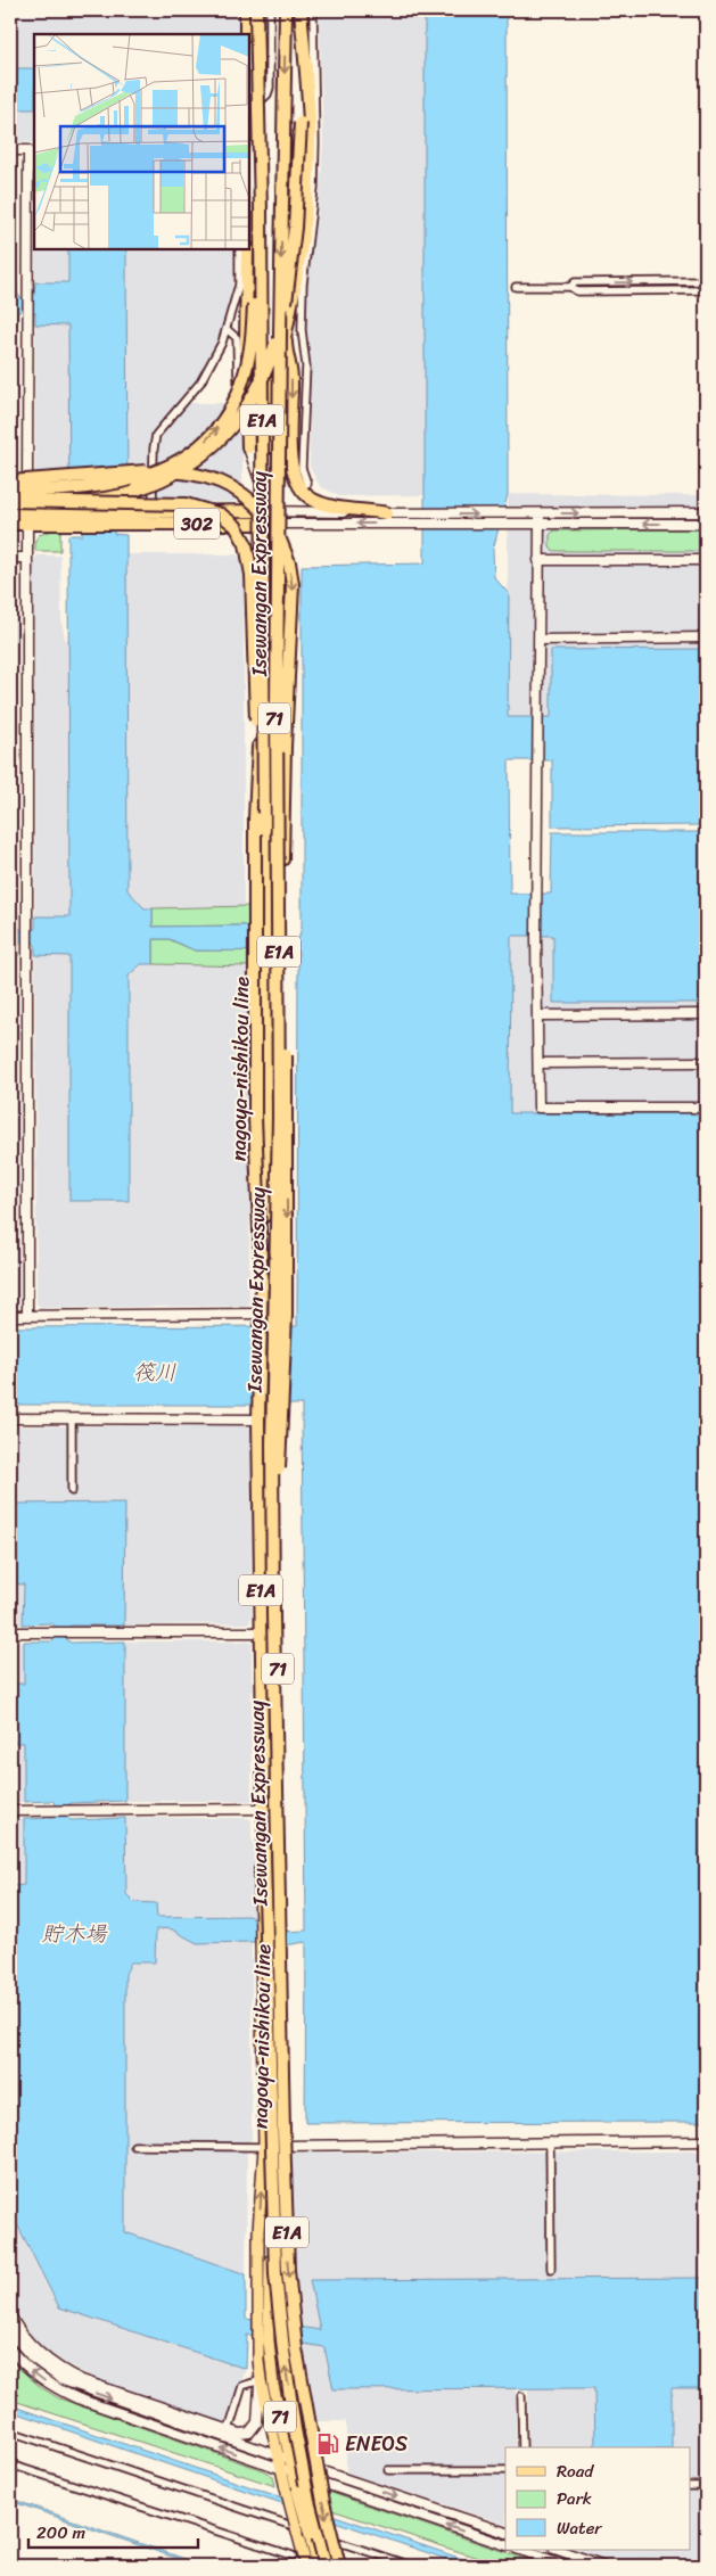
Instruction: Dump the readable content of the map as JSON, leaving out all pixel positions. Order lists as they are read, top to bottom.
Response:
{
  "streets": {
    "highway": ["E1A", "302", "Isewangan Expressway"],
    "main road": ["71", "nagoya-nishikou line"]
  },
  "crossings": [
    ["302", "nagoya-nishikou line"],
    ["Isewangan Expressway", "nagoya-nishikou line"]
  ],
  "water": ["筏川", "貯木場"],
  "places": {
    "fuel station": ["ENEOS"]
  },
  "legend": ["Road", "Park", "Water"],
  "scale_bar": "200 m"
}
